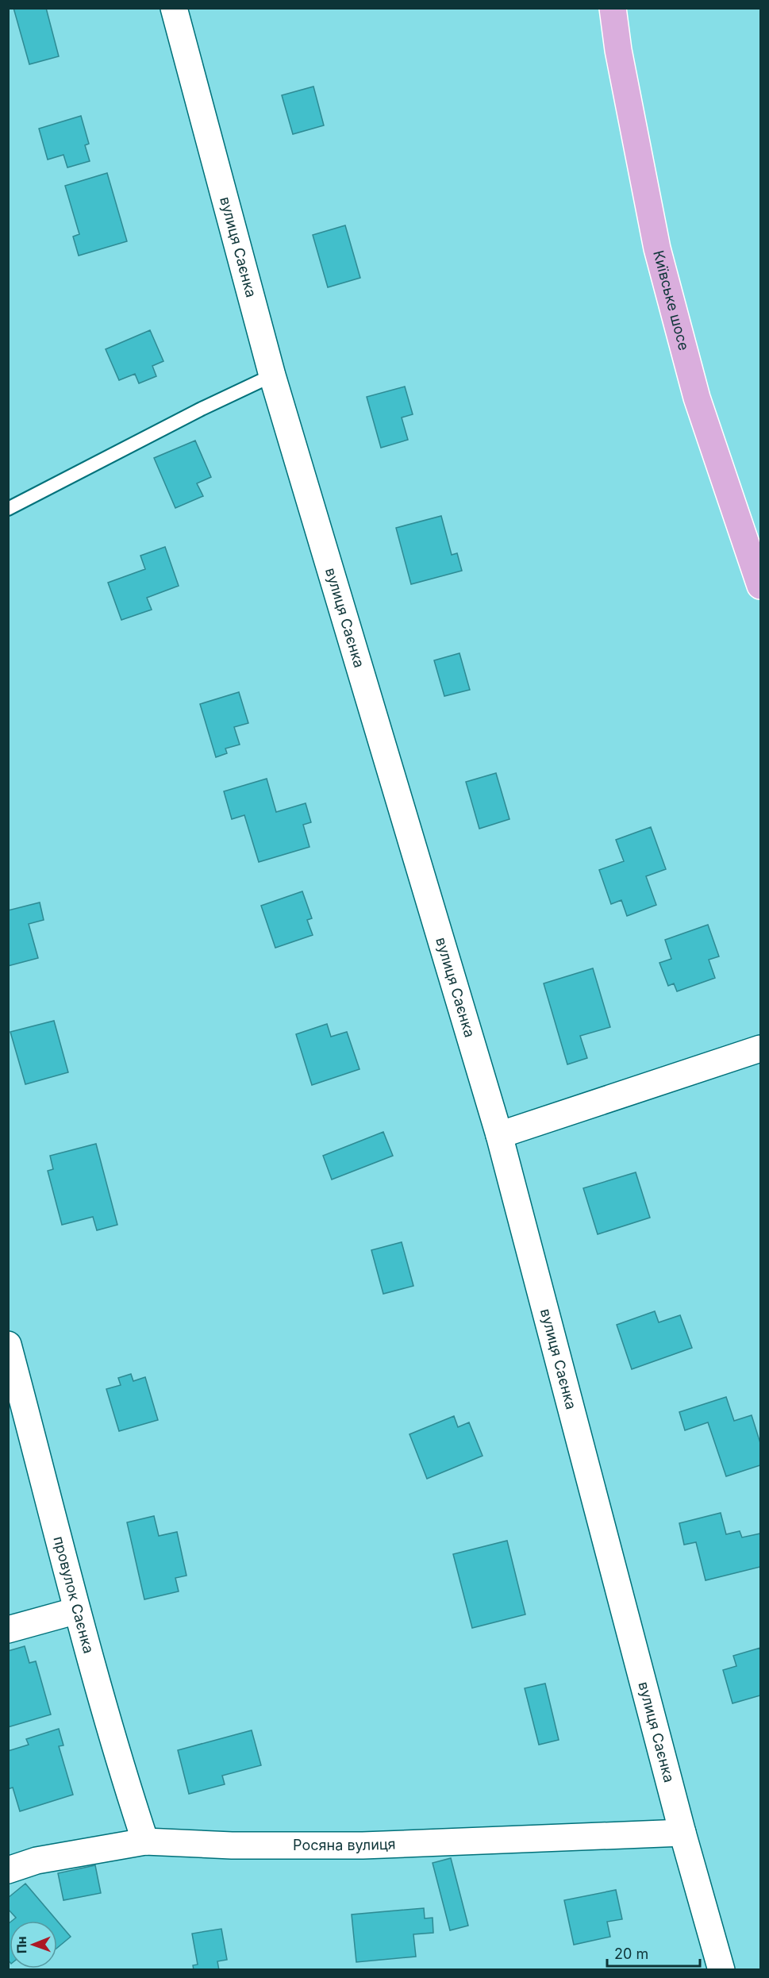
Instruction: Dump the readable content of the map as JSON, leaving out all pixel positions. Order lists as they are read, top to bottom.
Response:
{
  "streets": {
    "main road": ["Київське шосе"],
    "street": ["вулиця Саєнка", "провулок Саєнка", "Росяна вулиця"]
  },
  "crossings": [
    ["вулиця Саєнка", "Росяна вулиця"],
    ["провулок Саєнка", "Росяна вулиця"]
  ],
  "scale_bar": "20 m",
  "north": "left"
}
